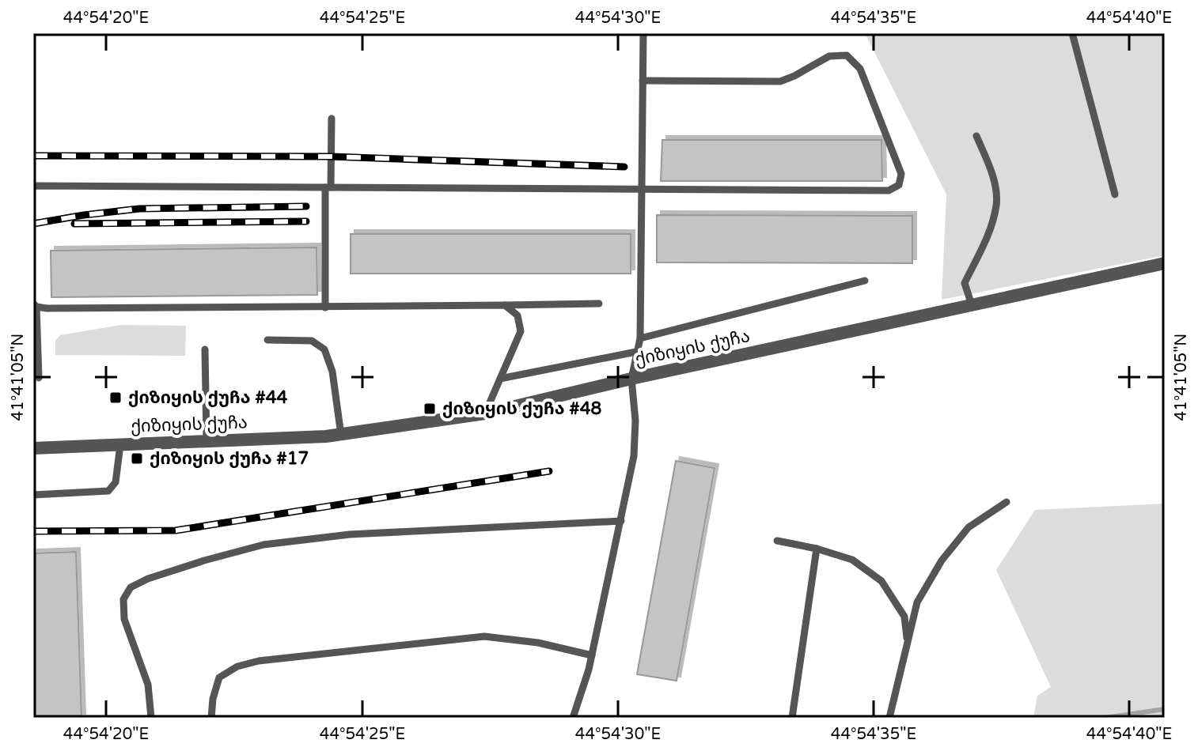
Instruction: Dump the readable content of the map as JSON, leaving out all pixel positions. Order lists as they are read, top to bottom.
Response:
{
  "streets": {
    "street": ["ქიზიყის ქუჩა"]
  },
  "places": {
    "transit": ["ქიზიყის ქუჩა #44", "ქიზიყის ქუჩა #48", "ქიზიყის ქუჩა #17"]
  },
  "coordinates": [
    "44°54'20\"E",
    "44°54'25\"E",
    "44°54'30\"E",
    "44°54'35\"E",
    "44°54'40\"E",
    "41°41'05\"N"
  ]
}
